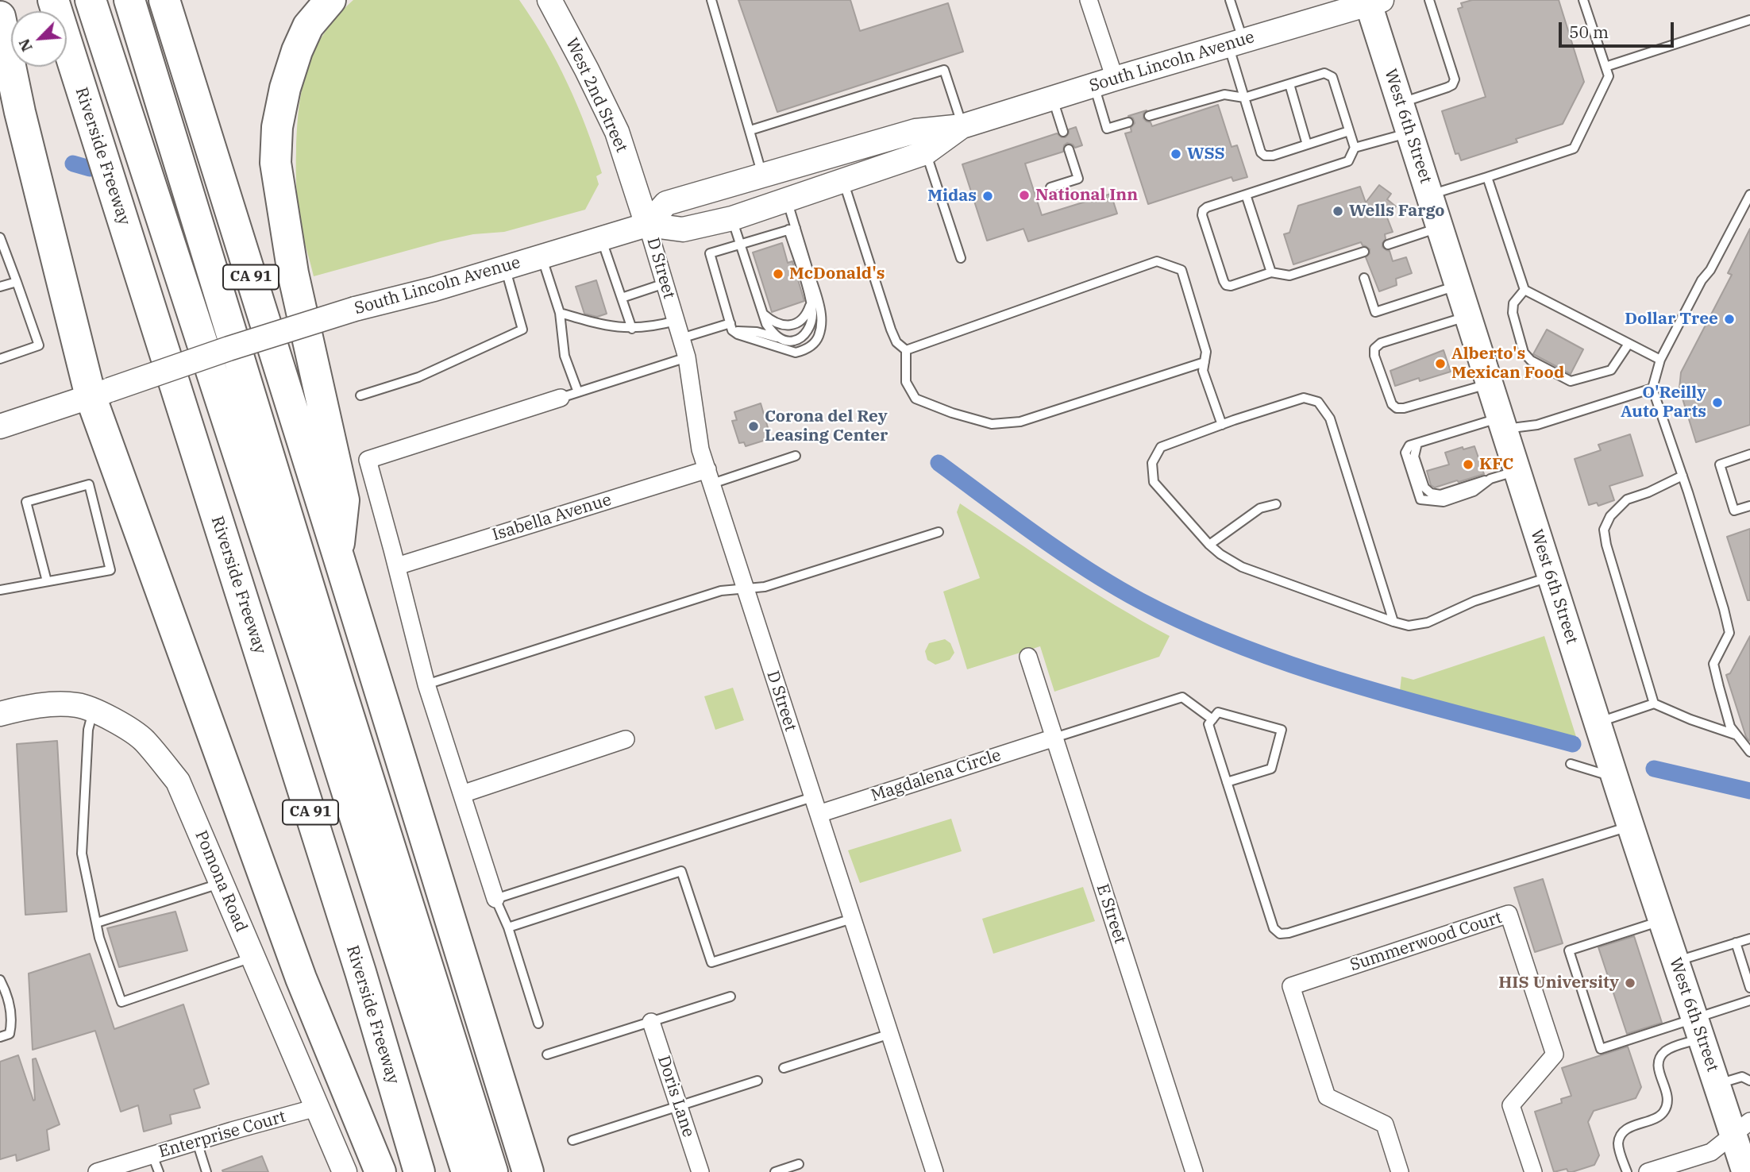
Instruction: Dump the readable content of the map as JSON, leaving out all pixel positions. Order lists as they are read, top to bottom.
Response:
{
  "streets": {
    "highway": ["Riverside Freeway", "CA 91"],
    "main road": [
      "South Lincoln Avenue",
      "West 2nd Street",
      "West 6th Street",
      "Pomona Road"
    ],
    "street": [
      "D Street",
      "Isabella Avenue",
      "Magdalena Circle",
      "E Street",
      "Summerwood Court",
      "Doris Lane",
      "Enterprise Court"
    ]
  },
  "crossings": [
    ["South Lincoln Avenue", "West 2nd Street"],
    ["South Lincoln Avenue", "West 6th Street"],
    ["South Lincoln Avenue", "D Street"],
    ["West 2nd Street", "D Street"],
    ["D Street", "Isabella Avenue"],
    ["D Street", "Magdalena Circle"],
    ["Magdalena Circle", "E Street"],
    ["Pomona Road", "Enterprise Court"]
  ],
  "places": [
    "WSS",
    "National Inn",
    "Midas",
    "Wells Fargo",
    "McDonald's",
    "Dollar Tree",
    "Alberto's Mexican Food",
    "O'Reilly Auto Parts",
    "Corona del Rey Leasing Center",
    "KFC",
    "HIS University"
  ],
  "scale_bar": "50 m",
  "north": "bottom left"
}
